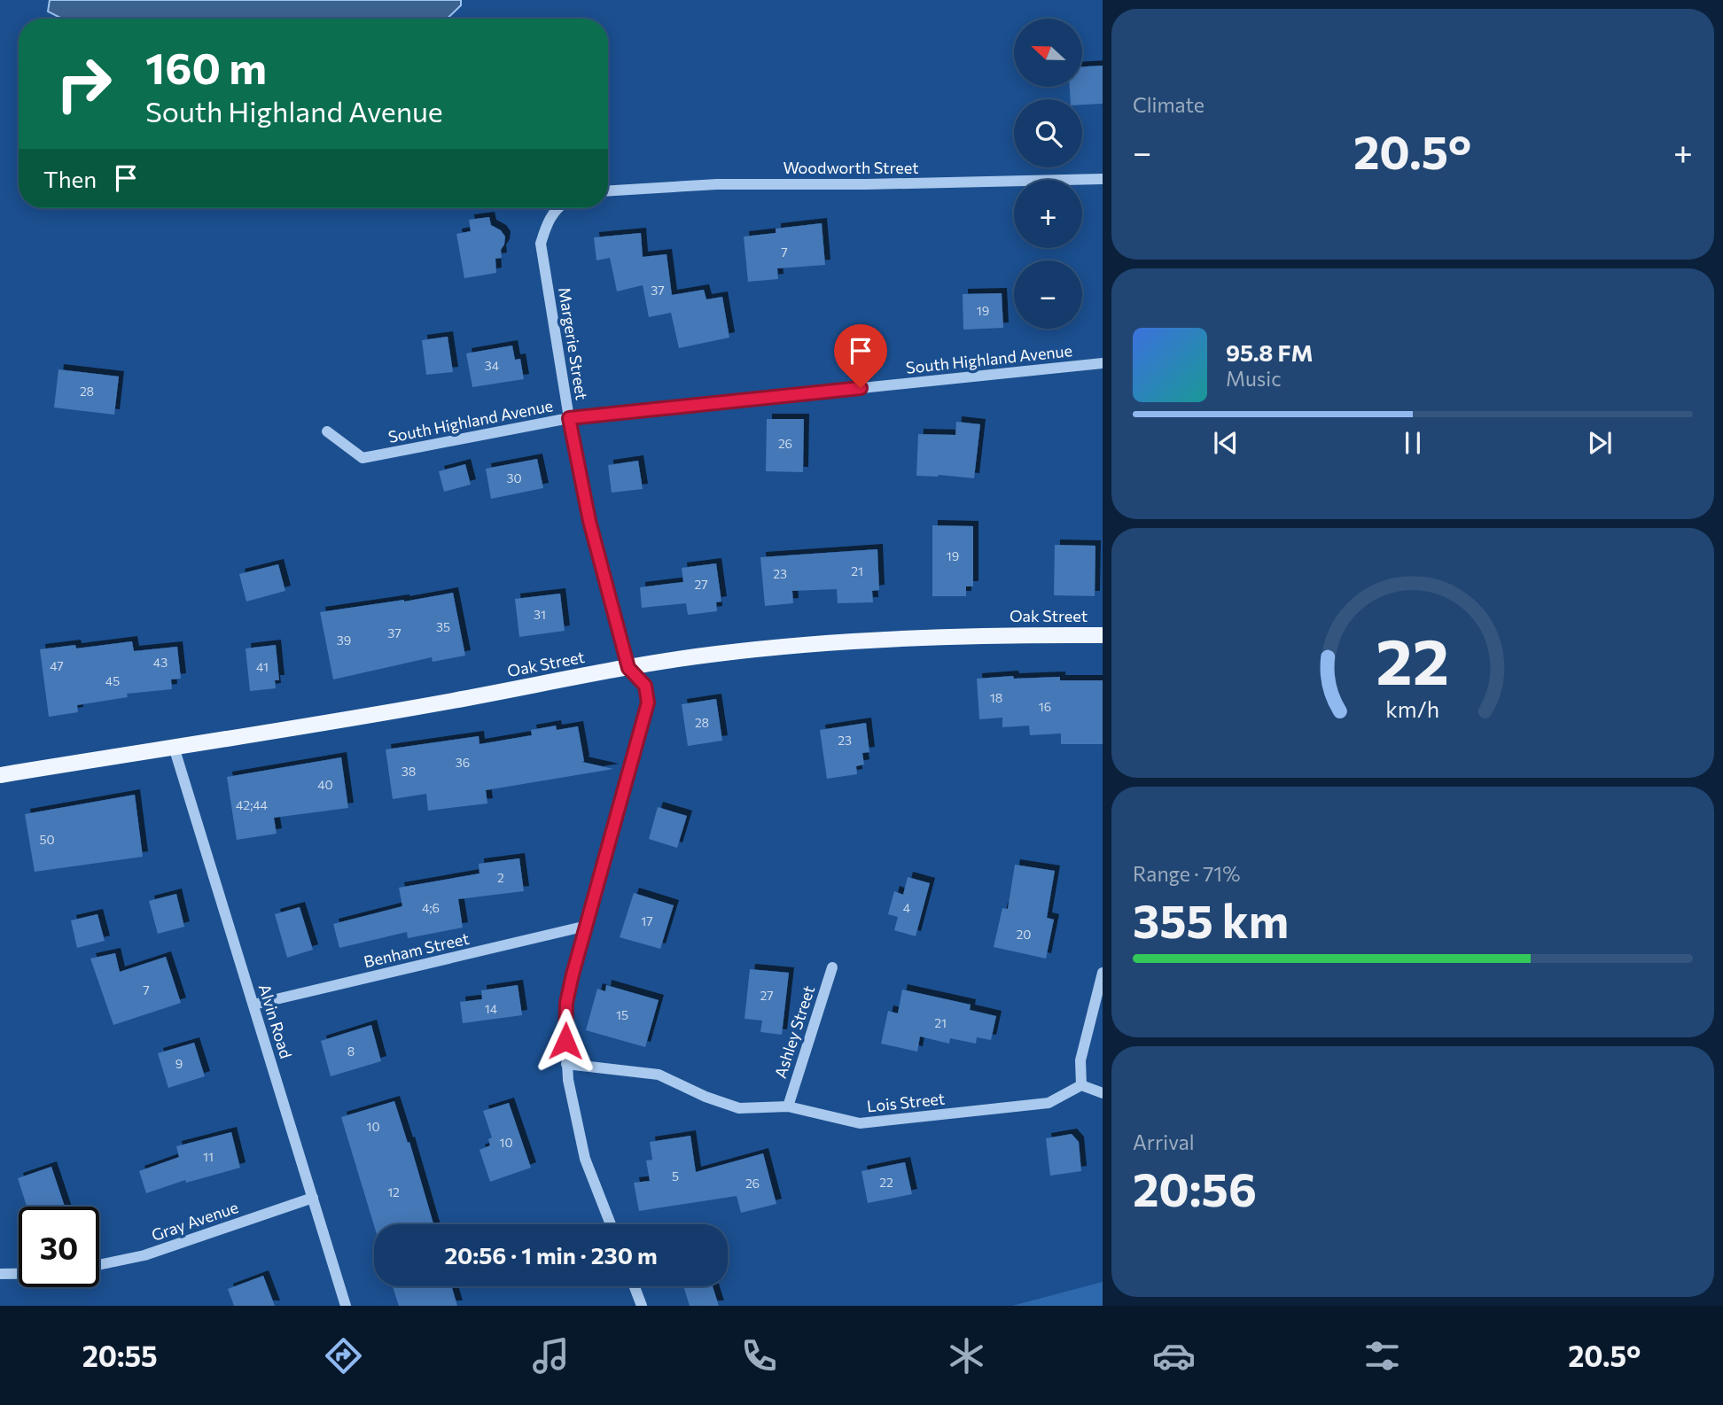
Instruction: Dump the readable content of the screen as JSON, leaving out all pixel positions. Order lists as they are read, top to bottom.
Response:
{
  "streets": {
    "main road": ["Oak Street"],
    "street": [
      "Woodworth Street",
      "Margerie Street",
      "South Highland Avenue",
      "Benham Street",
      "Alvin Road",
      "Ashley Street",
      "Lois Street",
      "Gray Avenue"
    ]
  },
  "crossings": [
    ["Margerie Street", "South Highland Avenue"],
    ["Margerie Street", "Oak Street"],
    ["Margerie Street", "Benham Street"],
    ["Margerie Street", "Lois Street"],
    ["Oak Street", "Alvin Road"],
    ["Benham Street", "Alvin Road"],
    ["Alvin Road", "Gray Avenue"],
    ["Ashley Street", "Lois Street"]
  ],
  "house_numbers": [
    "7",
    "37",
    "19",
    "34",
    "28",
    "26",
    "30",
    "19",
    "21",
    "23",
    "27",
    "31",
    "35",
    "37",
    "39",
    "43",
    "47",
    "41",
    "45",
    "18",
    "16",
    "28",
    "23",
    "36",
    "38",
    "40",
    "42;44",
    "50",
    "2",
    "4;6",
    "4",
    "17",
    "20",
    "7",
    "27",
    "14",
    "15",
    "21",
    "8",
    "9",
    "10",
    "10",
    "11",
    "5",
    "22",
    "26",
    "12"
  ],
  "north": "left",
  "page": {
    "tile": [
      "Climate",
      ["Range · 71%", "355 km"],
      ["Arrival", "20:56"]
    ],
    "map_buttons": ["+", "−"],
    "turn": ["160 m", "South Highland Avenue"],
    "heat": ["−", "20.5°", "+"],
    "then": "Then",
    "song": ["95.8 FM", "Music"],
    "limit": "30",
    "trip": "20:56 · 1 min · 230 m",
    "tabs": ["20:55", "20.5°"],
    "gauge": ["22", "km/h"]
  }
}
